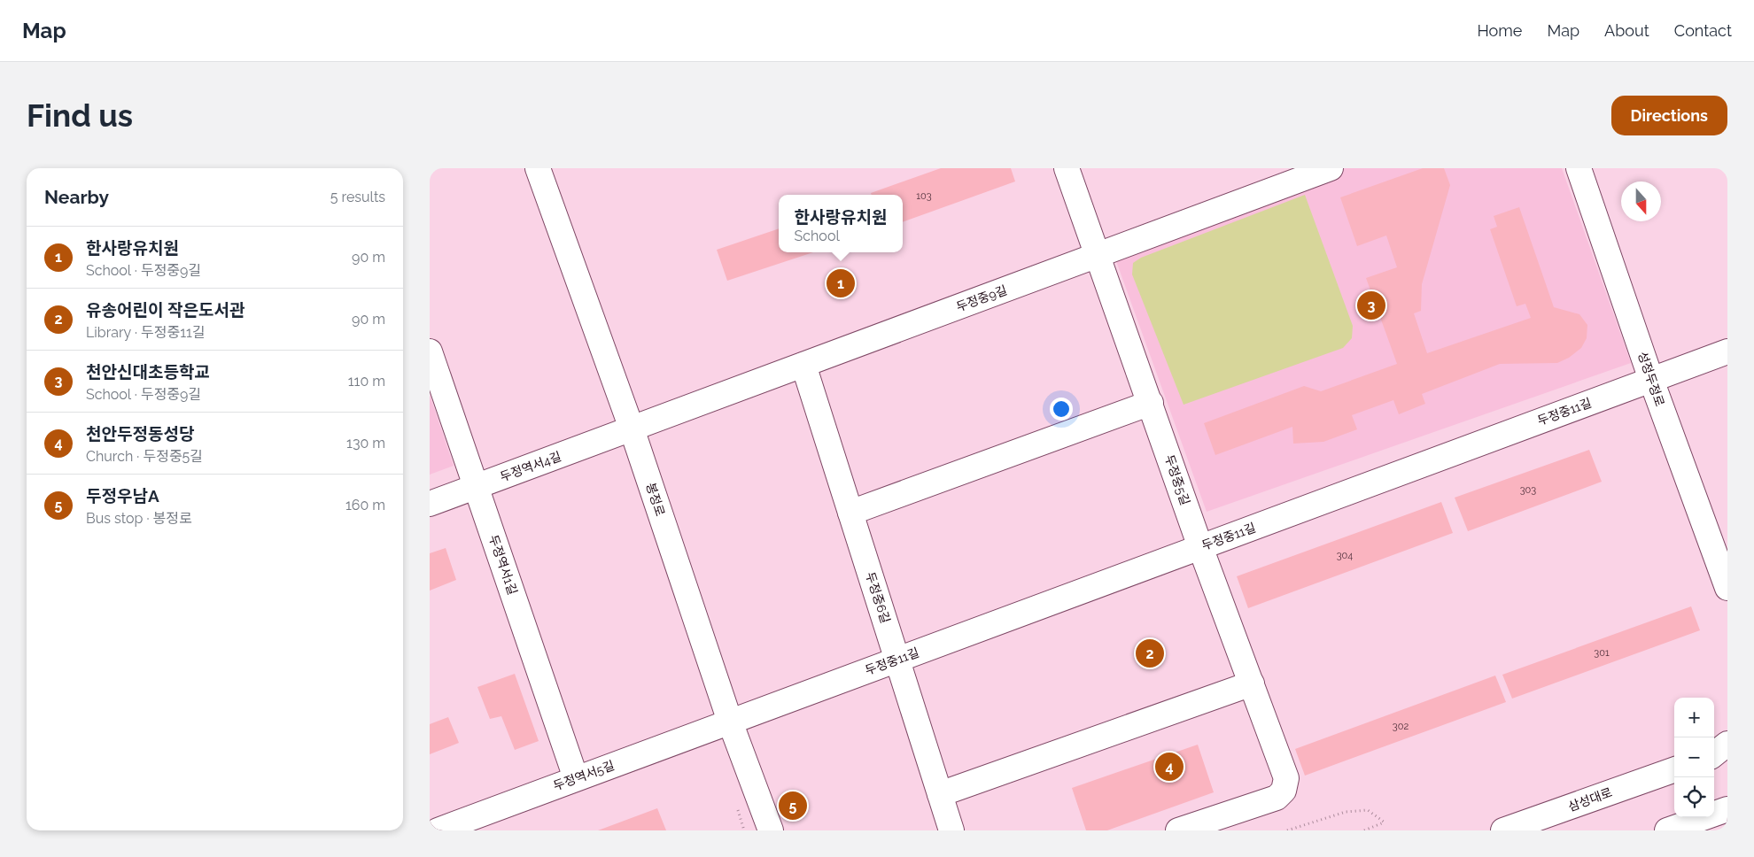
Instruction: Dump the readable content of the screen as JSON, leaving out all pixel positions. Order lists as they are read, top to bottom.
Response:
{
  "streets": {
    "street": [
      "두정중9길",
      "성정두정로",
      "두정중11길",
      "두정역서4길",
      "두정중5길",
      "봉정로",
      "두정역서1길",
      "두정중6길",
      "두정역서5길",
      "삼성대로"
    ]
  },
  "crossings": [
    ["두정중9길", "두정역서4길"],
    ["두정중9길", "두정중5길"],
    ["두정중9길", "봉정로"],
    ["두정중9길", "두정중6길"],
    ["성정두정로", "두정중11길"],
    ["두정중11길", "두정중5길"],
    ["두정중11길", "봉정로"],
    ["두정중11길", "두정중6길"],
    ["두정중11길", "두정역서5길"],
    ["두정역서4길", "봉정로"],
    ["두정역서4길", "두정역서1길"],
    ["봉정로", "두정역서5길"],
    ["두정역서1길", "두정역서5길"]
  ],
  "house_numbers": [
    "103",
    "303",
    "304",
    "301",
    "302"
  ],
  "north": "bottom",
  "page": {
    "header": "Map",
    "nav": [
      "Home",
      "Map",
      "About",
      "Contact"
    ],
    "buttons": "Directions",
    "title": "Find us",
    "heading": ["Nearby", "5 results"],
    "popup": ["한사랑유치원", "School"],
    "list": [
      {
        "mark": "1",
        "name": "한사랑유치원",
        "note": "School · 두정중9길",
        "value": "90 m"
      },
      {
        "mark": "2",
        "name": "유송어린이 작은도서관",
        "note": "Library · 두정중11길",
        "value": "90 m"
      },
      {
        "mark": "3",
        "name": "천안신대초등학교",
        "note": "School · 두정중9길",
        "value": "110 m"
      },
      {
        "mark": "4",
        "name": "천안두정동성당",
        "note": "Church · 두정중5길",
        "value": "130 m"
      },
      {
        "mark": "5",
        "name": "두정우남A",
        "note": "Bus stop · 봉정로",
        "value": "160 m"
      }
    ],
    "pins": [
      "1",
      "3",
      "2",
      "4",
      "5"
    ],
    "map_buttons": ["+", "−"]
  }
}
